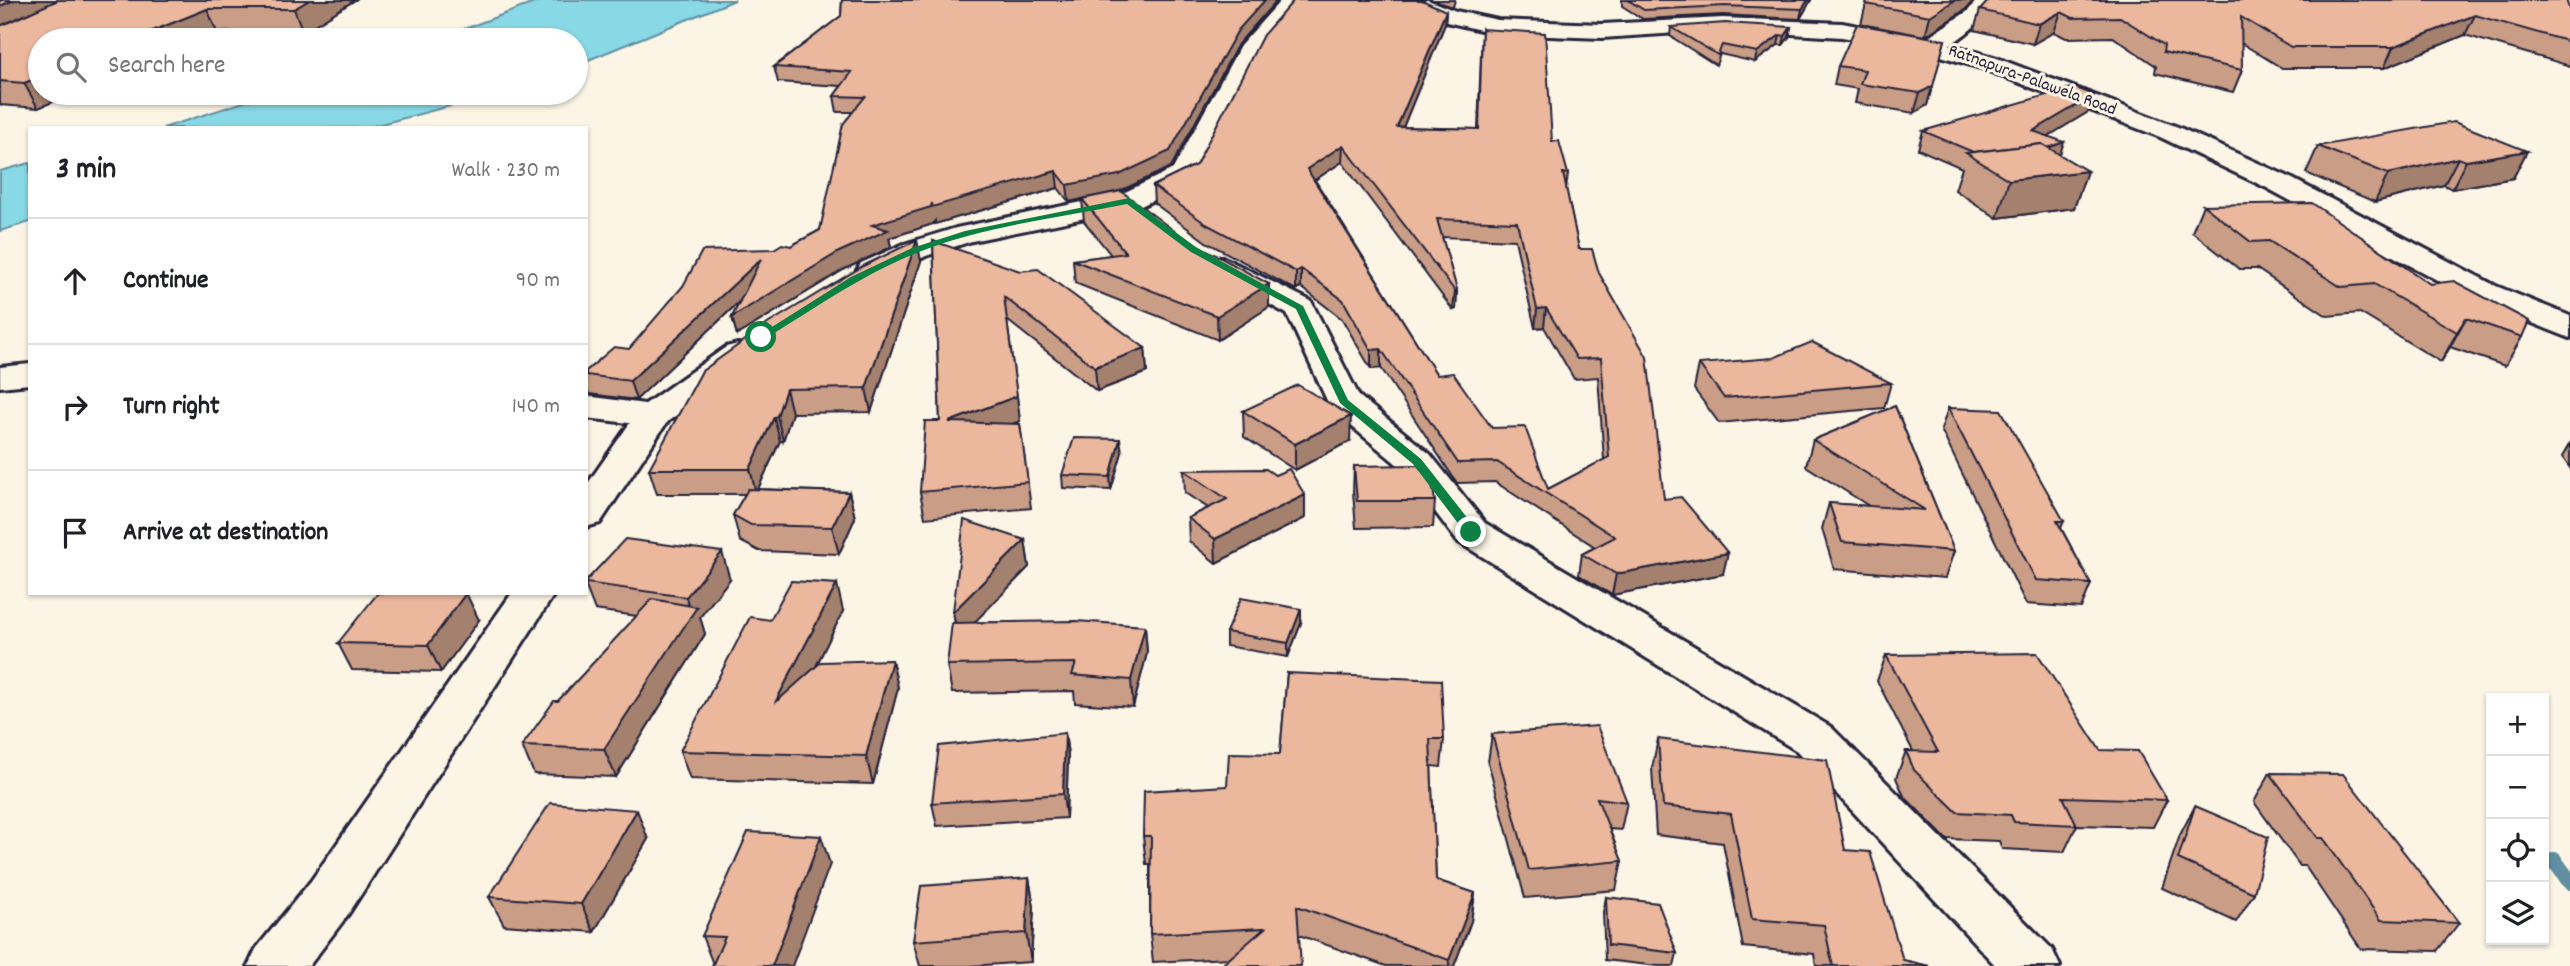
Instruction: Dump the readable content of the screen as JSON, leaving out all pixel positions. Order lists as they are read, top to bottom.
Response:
{
  "streets": {
    "street": ["Ratnapura-Palawela Road"]
  },
  "page": {
    "search": "Search here",
    "heading": ["3 min", "Walk · 230 m"],
    "list": [
      ["Continue", "90 m"],
      ["Turn right", "140 m"],
      "Arrive at destination"
    ],
    "map_buttons": ["+", "−"]
  }
}
